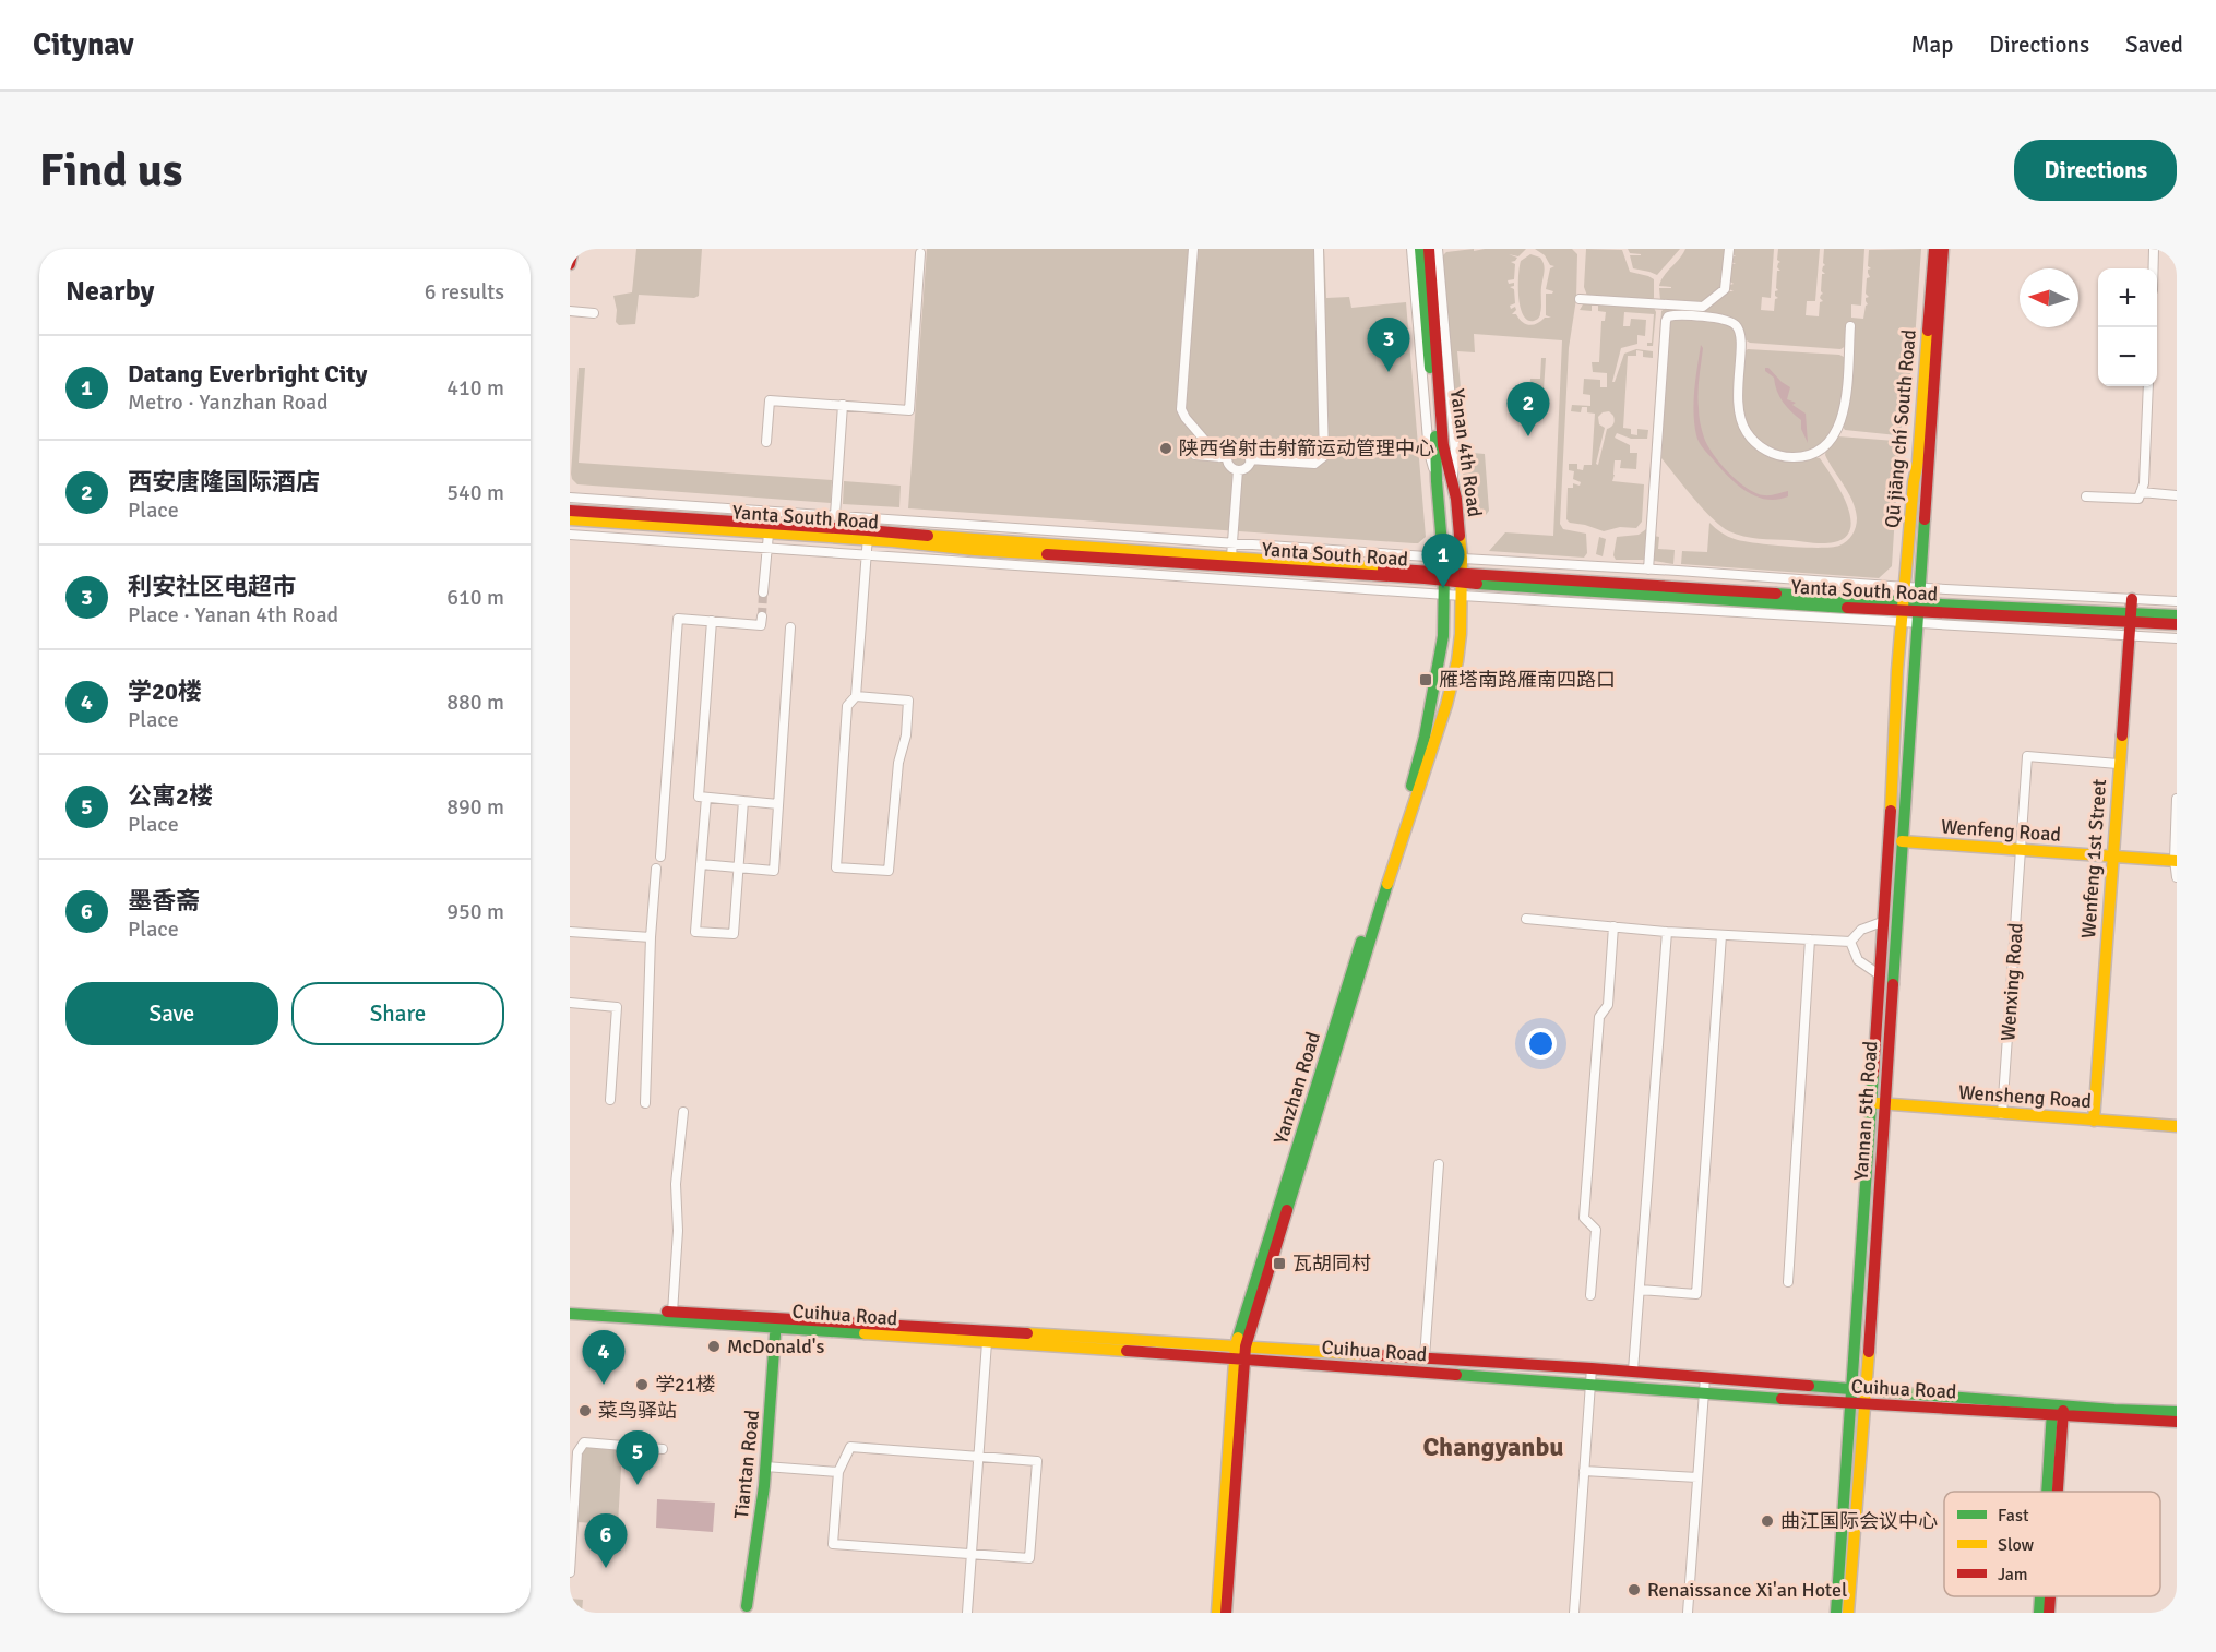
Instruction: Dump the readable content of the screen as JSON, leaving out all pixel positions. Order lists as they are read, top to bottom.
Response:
{
  "streets": {
    "main road": [
      "Qū jiāng chí South Road",
      "Yanan 4th Road",
      "Yanta South Road",
      "Wenfeng Road",
      "Wenfeng 1st Street",
      "Yanzhan Road",
      "Wensheng Road",
      "Yannan 5th Road",
      "Cuihua Road",
      "Tiantan Road"
    ],
    "street": ["Wenxing Road"]
  },
  "crossings": [
    ["Qū jiāng chí South Road", "Yanta South Road"],
    ["Qū jiāng chí South Road", "Yannan 5th Road"],
    ["Yanan 4th Road", "Yanta South Road"],
    ["Yanan 4th Road", "Yanzhan Road"],
    ["Yanta South Road", "Wenfeng 1st Street"],
    ["Yanta South Road", "Yanzhan Road"],
    ["Yanta South Road", "Yannan 5th Road"],
    ["Wenfeng Road", "Wenfeng 1st Street"],
    ["Wenfeng Road", "Wenxing Road"],
    ["Wenfeng Road", "Yannan 5th Road"],
    ["Wenfeng 1st Street", "Wenxing Road"],
    ["Wenfeng 1st Street", "Wensheng Road"],
    ["Wenxing Road", "Wensheng Road"],
    ["Yanzhan Road", "Cuihua Road"],
    ["Wensheng Road", "Yannan 5th Road"],
    ["Yannan 5th Road", "Cuihua Road"],
    ["Cuihua Road", "Tiantan Road"]
  ],
  "districts": ["Changyanbu"],
  "places": {
    "other": [
      "陕西省射击射箭运动管理中心",
      "McDonald's",
      "学21楼",
      "菜鸟驿站",
      "曲江国际会议中心",
      "Renaissance Xi'an Hotel"
    ],
    "transit": ["雁塔南路雁南四路口", "瓦胡同村"]
  },
  "legend": ["Fast", "Slow", "Jam"],
  "north": "left",
  "page": {
    "header": "Citynav",
    "nav": ["Map", "Directions", "Saved"],
    "buttons": [
      "Directions",
      ["Save", "Share"]
    ],
    "title": "Find us",
    "heading": ["Nearby", "6 results"],
    "map_buttons": ["+", "−"],
    "pins": [
      "3",
      "2",
      "1",
      "4",
      "5",
      "6"
    ],
    "list": [
      {
        "mark": "1",
        "name": "Datang Everbright City",
        "note": "Metro · Yanzhan Road",
        "value": "410 m"
      },
      {
        "mark": "2",
        "name": "西安唐隆国际酒店",
        "note": "Place",
        "value": "540 m"
      },
      {
        "mark": "3",
        "name": "利安社区电超市",
        "note": "Place · Yanan 4th Road",
        "value": "610 m"
      },
      {
        "mark": "4",
        "name": "学20楼",
        "note": "Place",
        "value": "880 m"
      },
      {
        "mark": "5",
        "name": "公寓2楼",
        "note": "Place",
        "value": "890 m"
      },
      {
        "mark": "6",
        "name": "墨香斋",
        "note": "Place",
        "value": "950 m"
      }
    ]
  }
}
